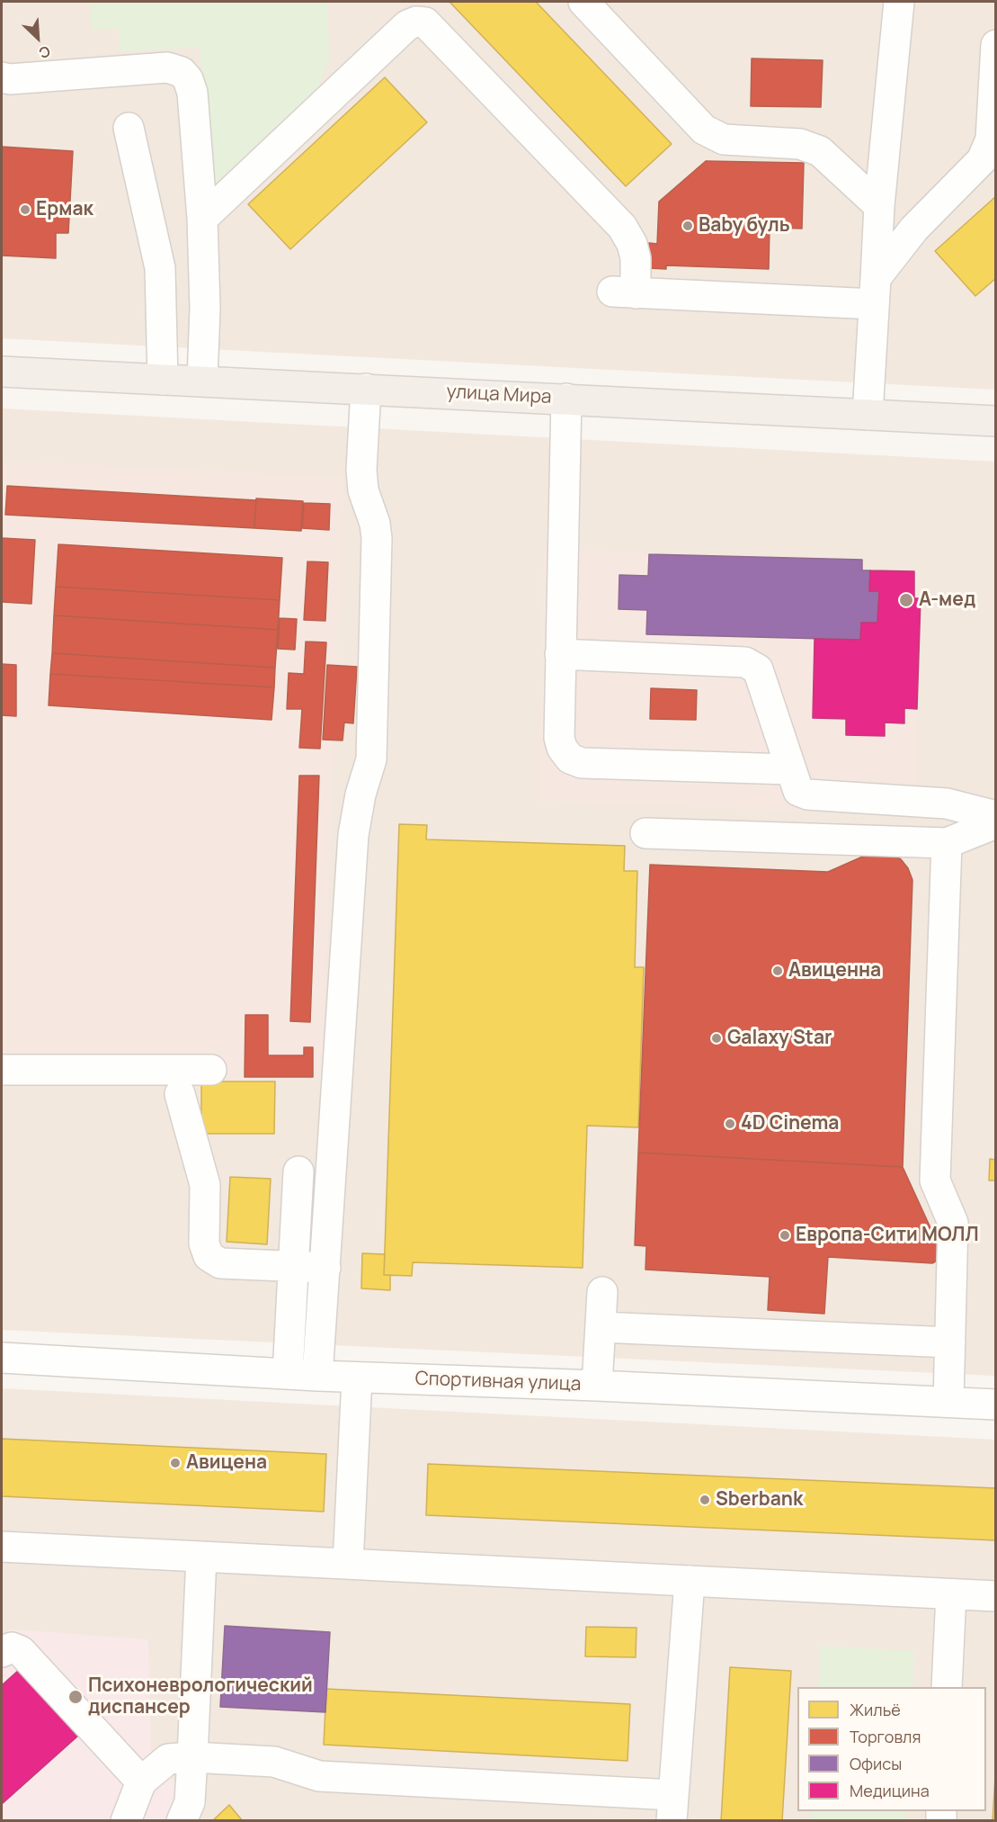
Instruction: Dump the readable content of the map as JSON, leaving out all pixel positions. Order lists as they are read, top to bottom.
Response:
{
  "streets": {
    "main road": ["улица Мира"],
    "street": ["Спортивная улица"]
  },
  "places": [
    "Ермак",
    "Baby буль",
    "А-мед",
    "Авиценна",
    "Galaxy Star",
    "4D Cinema",
    "Европа-Сити МОЛЛ",
    "Авицена",
    "Sberbank",
    "Психоневрологический диспансер"
  ],
  "legend": [
    "Жильё",
    "Торговля",
    "Офисы",
    "Медицина"
  ],
  "north": "bottom right"
}
